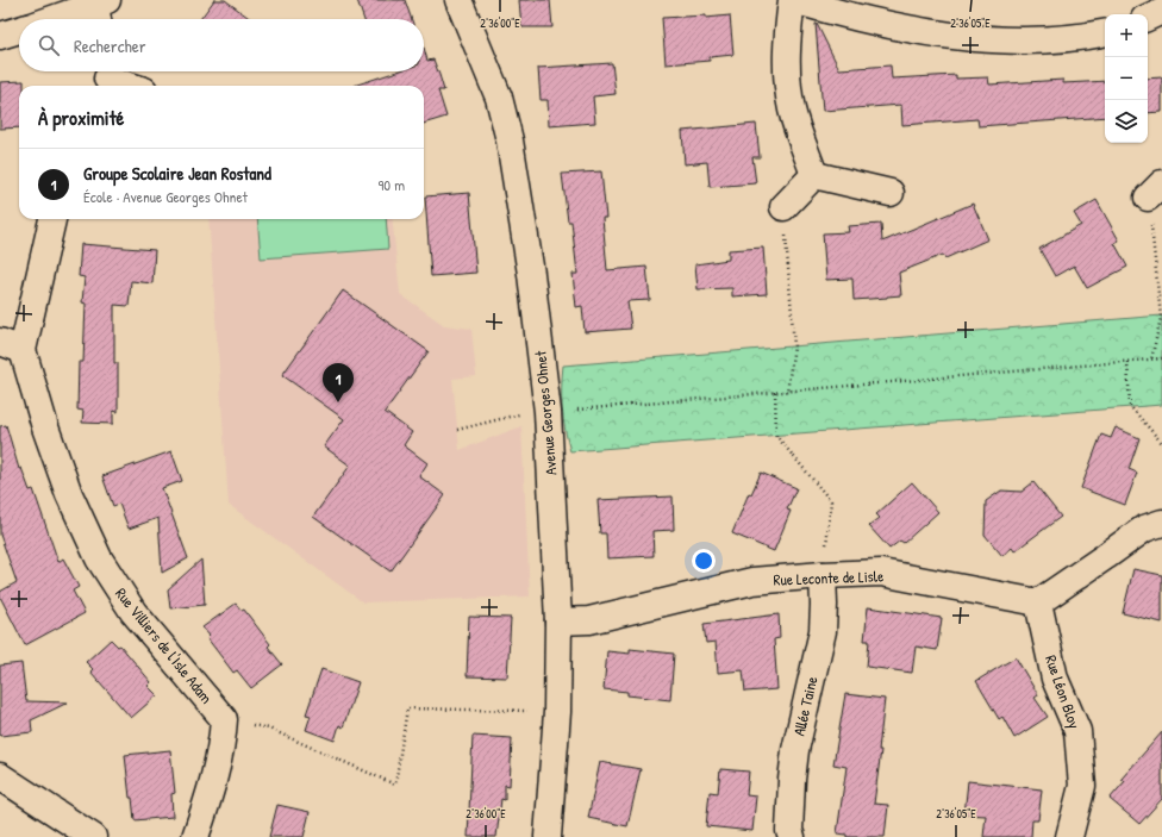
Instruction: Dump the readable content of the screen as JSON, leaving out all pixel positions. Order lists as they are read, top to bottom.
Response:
{
  "streets": {
    "street": [
      "Avenue Georges Ohnet",
      "Rue Leconte de Lisle",
      "Rue Villiers de l'Isle Adam",
      "Rue Léon Bloy",
      "Allée Taine"
    ]
  },
  "crossings": [
    ["Avenue Georges Ohnet", "Rue Leconte de Lisle"],
    ["Rue Leconte de Lisle", "Rue Léon Bloy"],
    ["Rue Leconte de Lisle", "Allée Taine"]
  ],
  "page": {
    "map_buttons": ["+", "−"],
    "search": "Rechercher",
    "heading": "À proximité",
    "list": [
      {
        "mark": "1",
        "name": "Groupe Scolaire Jean Rostand",
        "note": "École · Avenue Georges Ohnet",
        "value": "90 m"
      }
    ],
    "pins": "1"
  },
  "coordinates": ["2°36'00\"E", "2°36'05\"E"]
}
